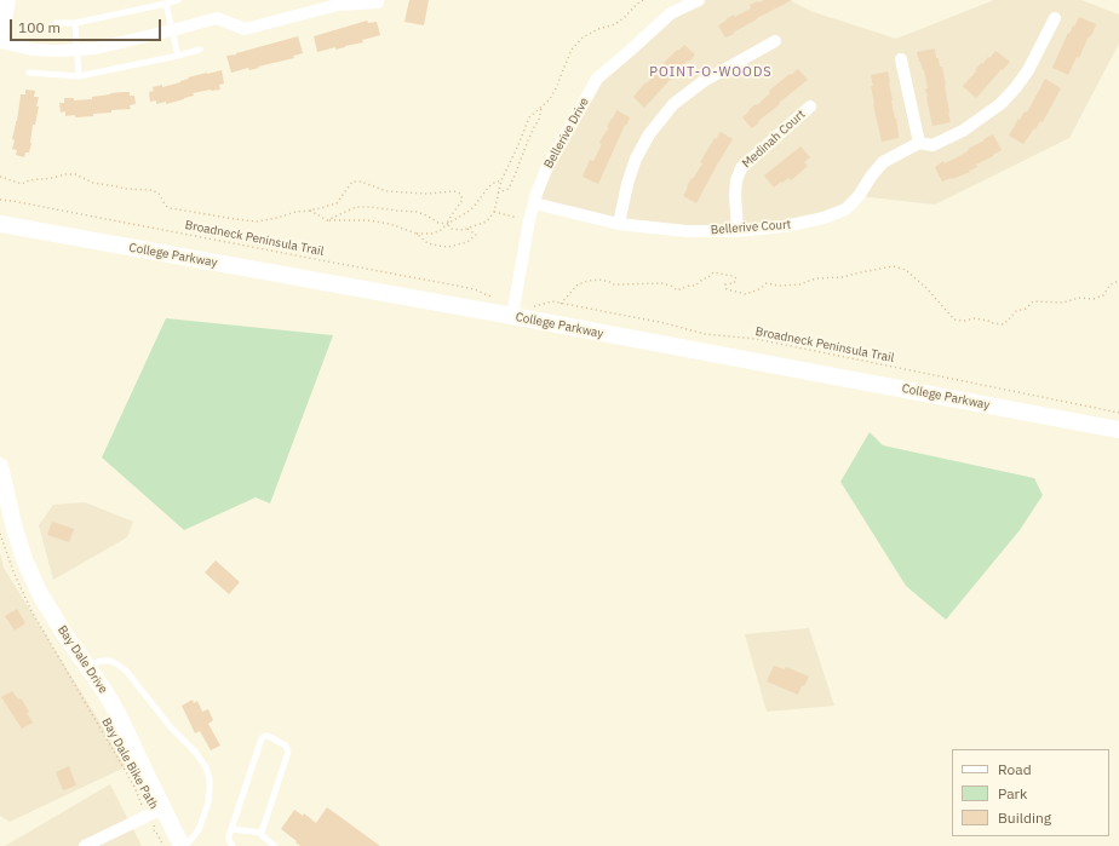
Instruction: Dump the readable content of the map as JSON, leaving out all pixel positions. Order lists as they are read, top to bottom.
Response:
{
  "streets": {
    "main road": ["College Parkway", "Bay Dale Drive"],
    "street": ["Bellerive Drive", "Medinah Court", "Bellerive Court"],
    "path": ["Broadneck Peninsula Trail", "Bay Dale Bike Path"]
  },
  "crossings": [
    ["Bellerive Drive", "Bellerive Court"],
    ["Bellerive Drive", "College Parkway"],
    ["Medinah Court", "Bellerive Court"],
    ["Bay Dale Drive", "Bay Dale Bike Path"]
  ],
  "districts": ["POINT-O-WOODS"],
  "legend": ["Road", "Park", "Building"],
  "scale_bar": "100 m"
}
